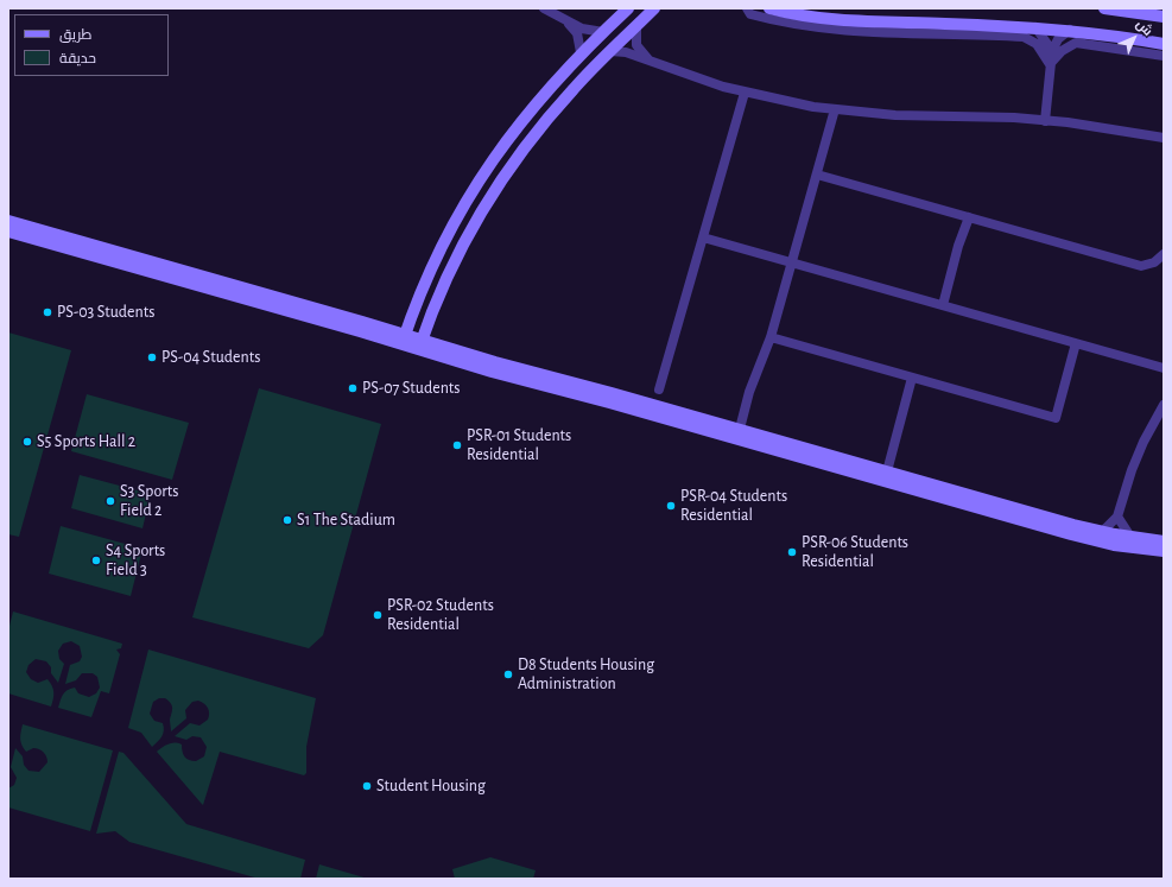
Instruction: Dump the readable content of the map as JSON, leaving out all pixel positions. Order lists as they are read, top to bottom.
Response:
{
  "places": [
    "PS-03 Students",
    "PS-04 Students",
    "PS-07 Students",
    "S5 Sports Hall 2",
    "PSR-01 Students Residential",
    "S3 Sports Field 2",
    "PSR-04 Students Residential",
    "S1 The Stadium",
    "PSR-06 Students Residential",
    "S4 Sports Field 3",
    "PSR-02 Students Residential",
    "D8 Students Housing Administration",
    "Student Housing"
  ],
  "legend": ["طريق", "حديقة"],
  "north": "top right"
}
